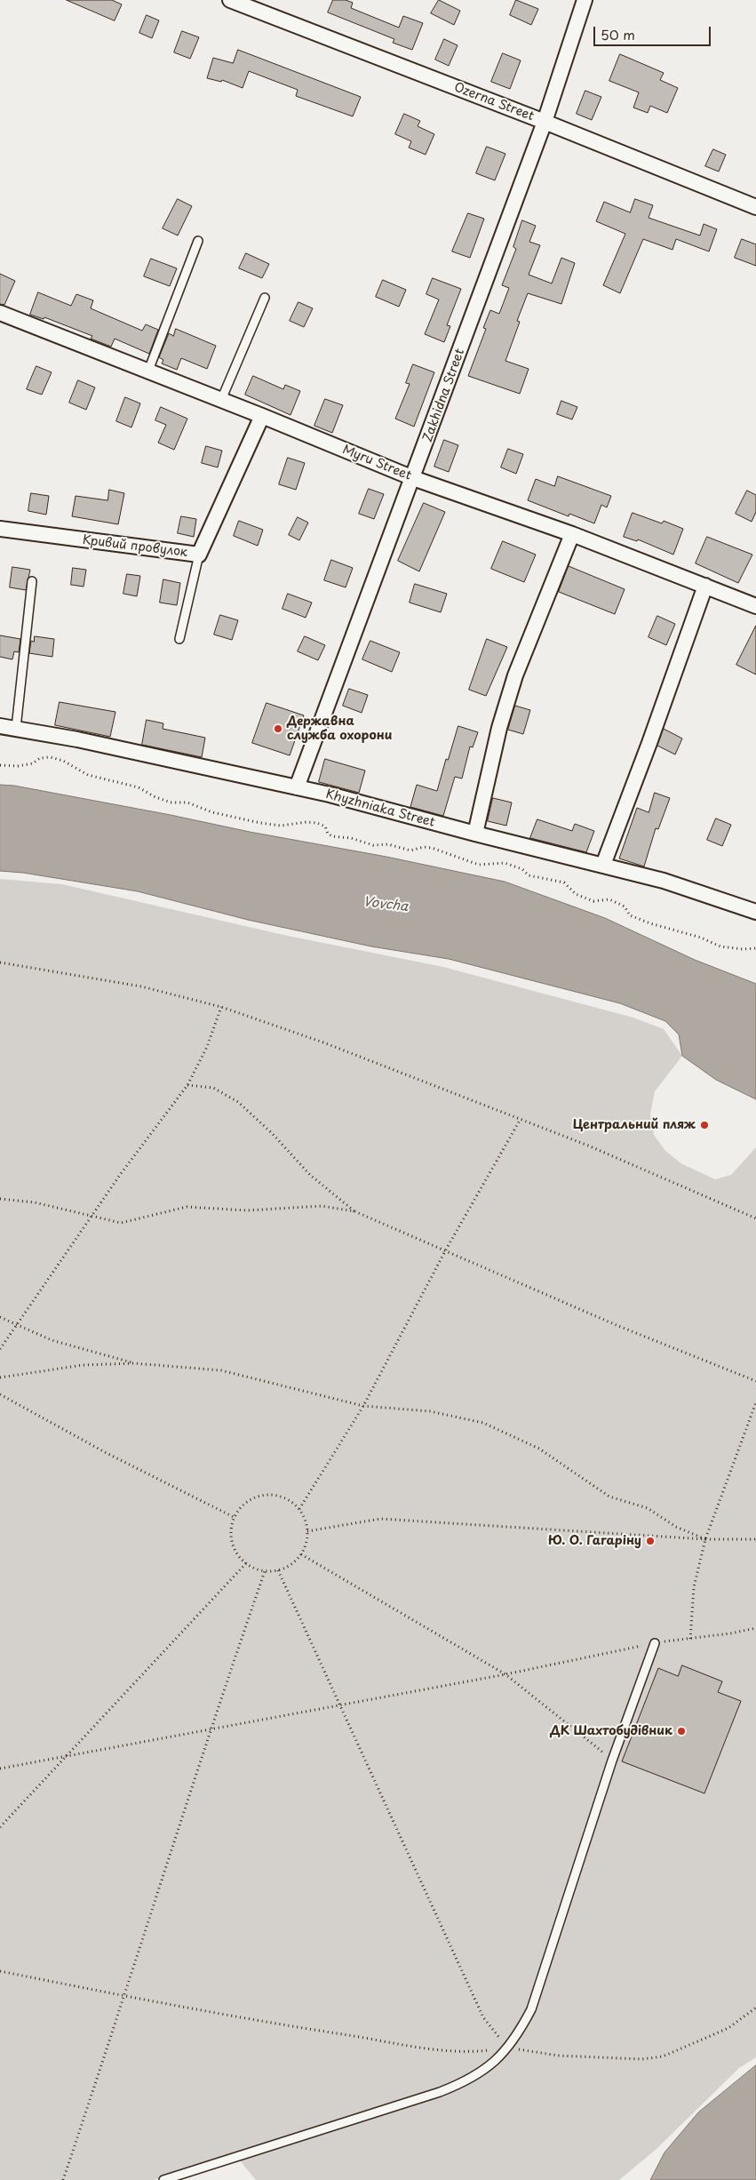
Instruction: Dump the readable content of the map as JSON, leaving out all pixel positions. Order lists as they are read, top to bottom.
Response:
{
  "streets": {
    "street": [
      "Ozerna Street",
      "Zakhidna Street",
      "Myru Street",
      "Кривий провулок",
      "Khyzhniaka Street"
    ]
  },
  "crossings": [
    ["Ozerna Street", "Zakhidna Street"],
    ["Zakhidna Street", "Myru Street"],
    ["Zakhidna Street", "Khyzhniaka Street"],
    ["Myru Street", "Кривий провулок"]
  ],
  "water": ["Vovcha"],
  "places": [
    "Державна служба охорони",
    "Центральний пляж",
    "Ю. О. Гагаріну",
    "ДК Шахтобудівник"
  ],
  "scale_bar": "50 m"
}
